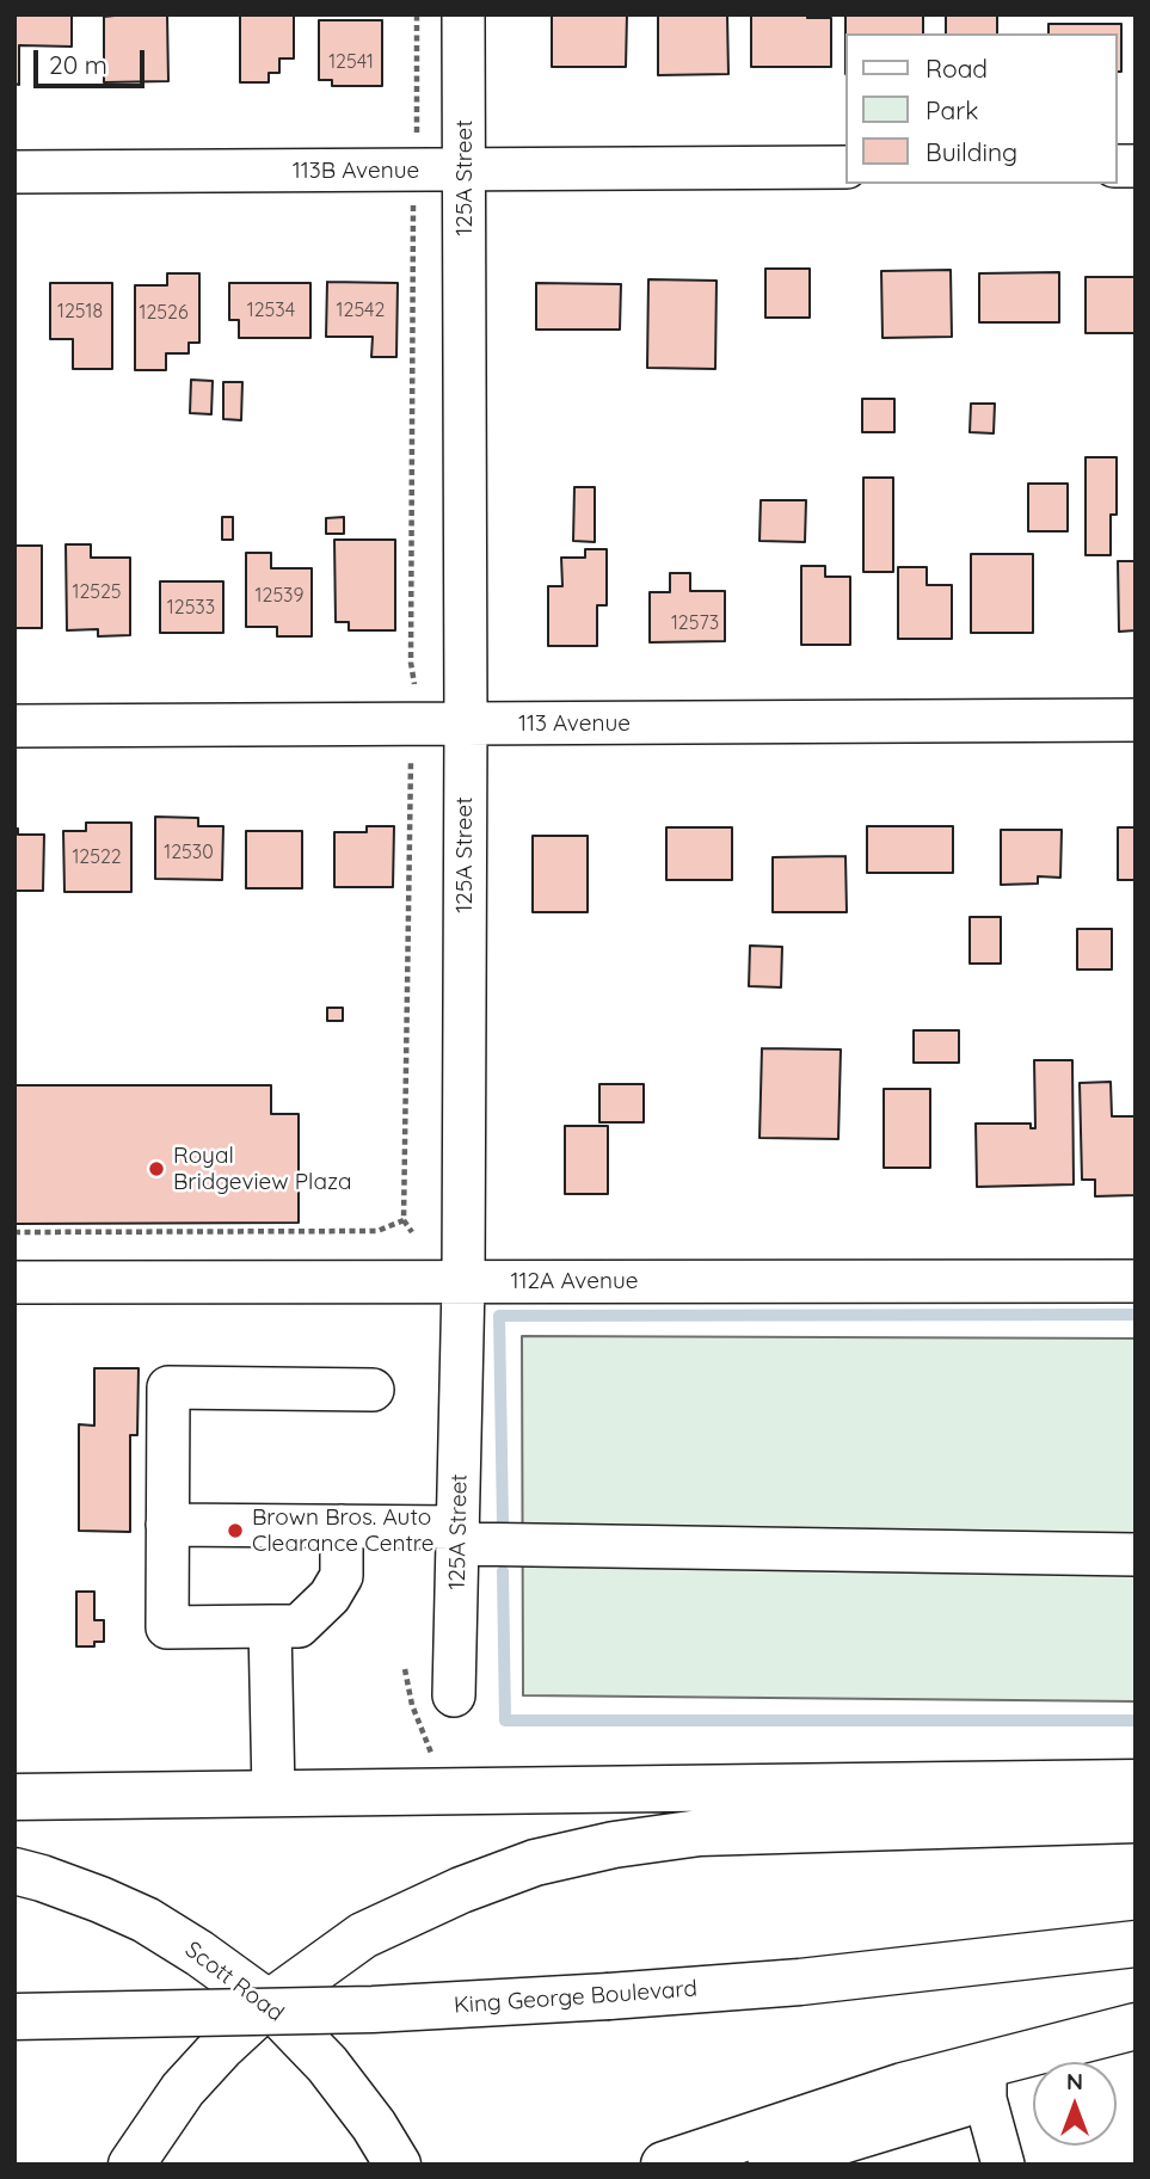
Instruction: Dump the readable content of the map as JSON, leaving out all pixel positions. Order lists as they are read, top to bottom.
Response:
{
  "streets": {
    "main road": ["Scott Road", "King George Boulevard"],
    "street": [
      "113B Avenue",
      "125A Street",
      "113 Avenue",
      "112A Avenue"
    ]
  },
  "crossings": [
    ["113B Avenue", "125A Street"],
    ["125A Street", "113 Avenue"],
    ["125A Street", "112A Avenue"]
  ],
  "places": ["Royal Bridgeview Plaza", "Brown Bros. Auto Clearance Centre"],
  "house_numbers": [
    "12541",
    "12534",
    "12542",
    "12518",
    "12526",
    "12525",
    "12539",
    "12533",
    "12573",
    "12530",
    "12522"
  ],
  "legend": ["Road", "Park", "Building"],
  "scale_bar": "20 m",
  "north": "top"
}
